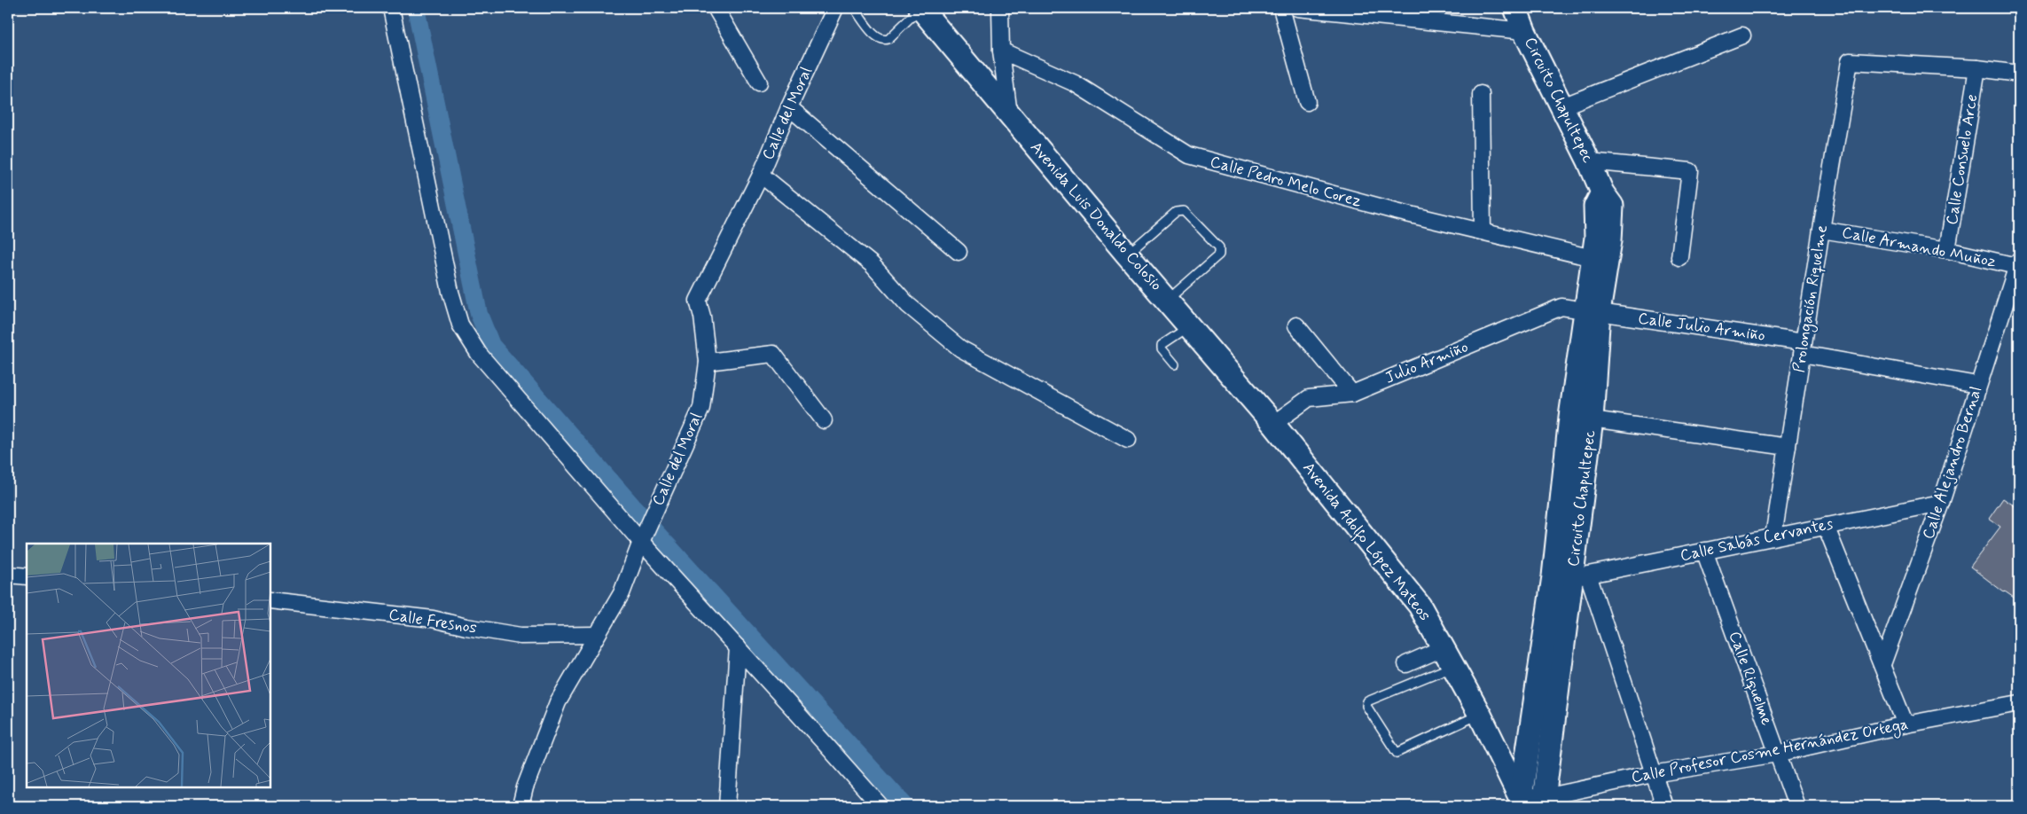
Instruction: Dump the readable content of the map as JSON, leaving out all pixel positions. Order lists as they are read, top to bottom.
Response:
{
  "streets": {
    "main road": ["Circuito Chapultepec", "Avenida Luis Donaldo Colosio", "Avenida Adolfo López Mateos"],
    "street": [
      "Calle del Moral",
      "Calle Consuelo Arce",
      "Calle Pedro Melo Corez",
      "Calle Armando Muñoz",
      "Prolongación Riquelme",
      "Calle Julio Armiño",
      "Julio Armiño",
      "Calle Alejandro Bernal",
      "Calle Sabás Cervantes",
      "Calle Fresnos",
      "Calle Riquelme",
      "Calle Profesor Cosme Hernández Ortega"
    ]
  },
  "crossings": [
    ["Circuito Chapultepec", "Calle Pedro Melo Corez"],
    ["Circuito Chapultepec", "Calle Julio Armiño"],
    ["Circuito Chapultepec", "Julio Armiño"],
    ["Circuito Chapultepec", "Calle Sabás Cervantes"],
    ["Circuito Chapultepec", "Avenida Adolfo López Mateos"],
    ["Circuito Chapultepec", "Calle Profesor Cosme Hernández Ortega"],
    ["Calle del Moral", "Calle Fresnos"],
    ["Calle Consuelo Arce", "Calle Armando Muñoz"],
    ["Calle Consuelo Arce", "Prolongación Riquelme"],
    ["Avenida Luis Donaldo Colosio", "Julio Armiño"],
    ["Avenida Luis Donaldo Colosio", "Avenida Adolfo López Mateos"],
    ["Calle Armando Muñoz", "Prolongación Riquelme"],
    ["Calle Armando Muñoz", "Calle Alejandro Bernal"],
    ["Prolongación Riquelme", "Calle Julio Armiño"],
    ["Prolongación Riquelme", "Calle Sabás Cervantes"],
    ["Calle Julio Armiño", "Julio Armiño"],
    ["Calle Julio Armiño", "Calle Alejandro Bernal"],
    ["Julio Armiño", "Avenida Adolfo López Mateos"],
    ["Calle Alejandro Bernal", "Calle Sabás Cervantes"],
    ["Calle Sabás Cervantes", "Calle Riquelme"],
    ["Avenida Adolfo López Mateos", "Calle Profesor Cosme Hernández Ortega"],
    ["Calle Riquelme", "Calle Profesor Cosme Hernández Ortega"]
  ]
}
